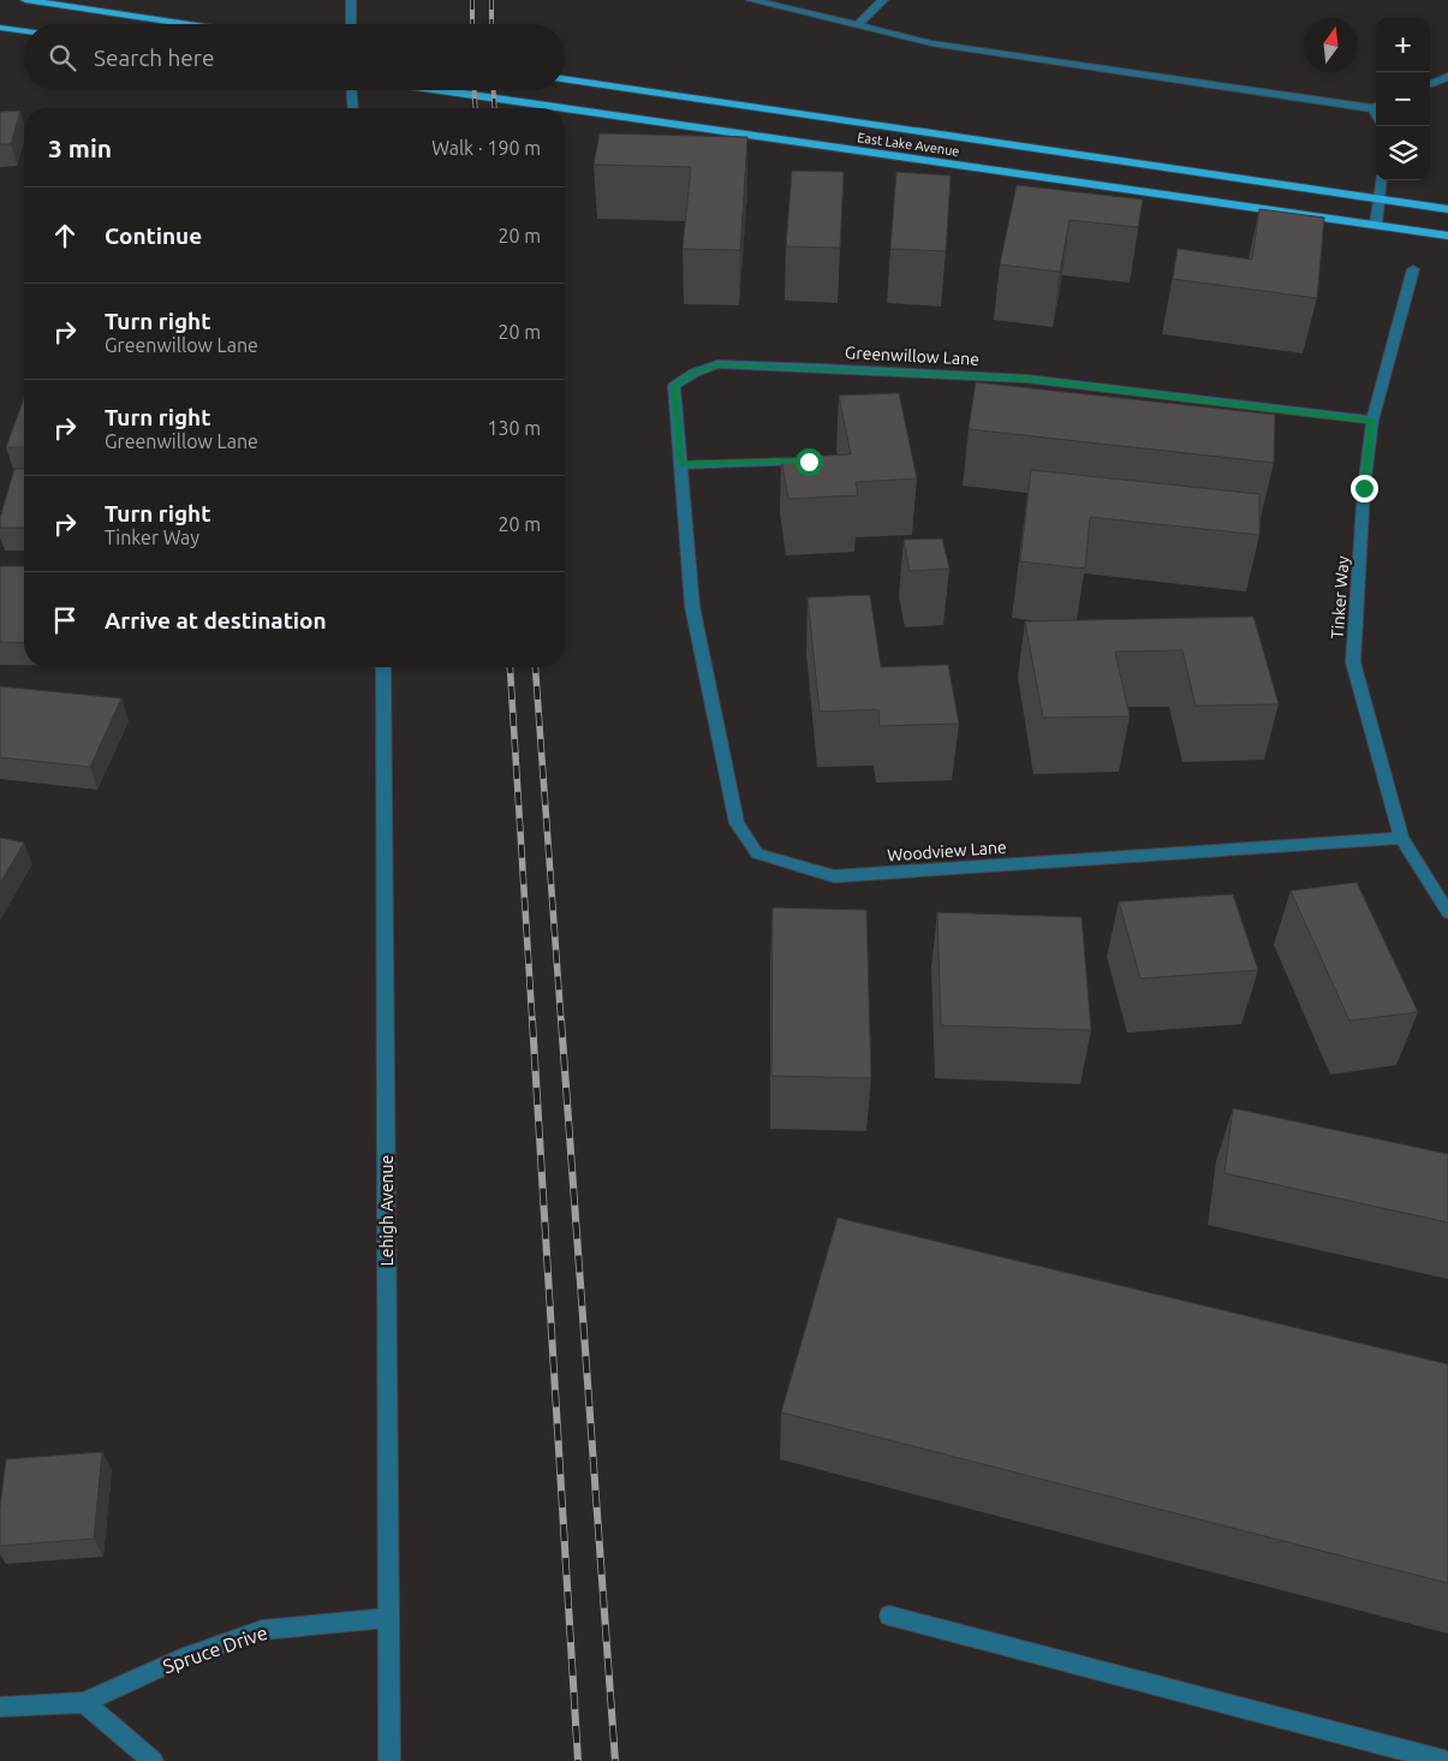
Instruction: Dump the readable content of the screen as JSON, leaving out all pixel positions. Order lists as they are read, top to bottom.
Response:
{
  "streets": {
    "main road": ["East Lake Avenue"],
    "street": [
      "Greenwillow Lane",
      "Tinker Way",
      "Woodview Lane",
      "Lehigh Avenue",
      "Spruce Drive"
    ]
  },
  "crossings": [
    ["Greenwillow Lane", "Tinker Way"],
    ["Greenwillow Lane", "Woodview Lane"],
    ["Tinker Way", "Woodview Lane"],
    ["Lehigh Avenue", "Spruce Drive"]
  ],
  "north": "top",
  "page": {
    "map_buttons": ["+", "−"],
    "search": "Search here",
    "heading": ["3 min", "Walk · 190 m"],
    "list": [
      ["Continue", "20 m"],
      ["Turn right", "Greenwillow Lane", "20 m"],
      ["Turn right", "Greenwillow Lane", "130 m"],
      ["Turn right", "Tinker Way", "20 m"],
      "Arrive at destination"
    ]
  }
}
